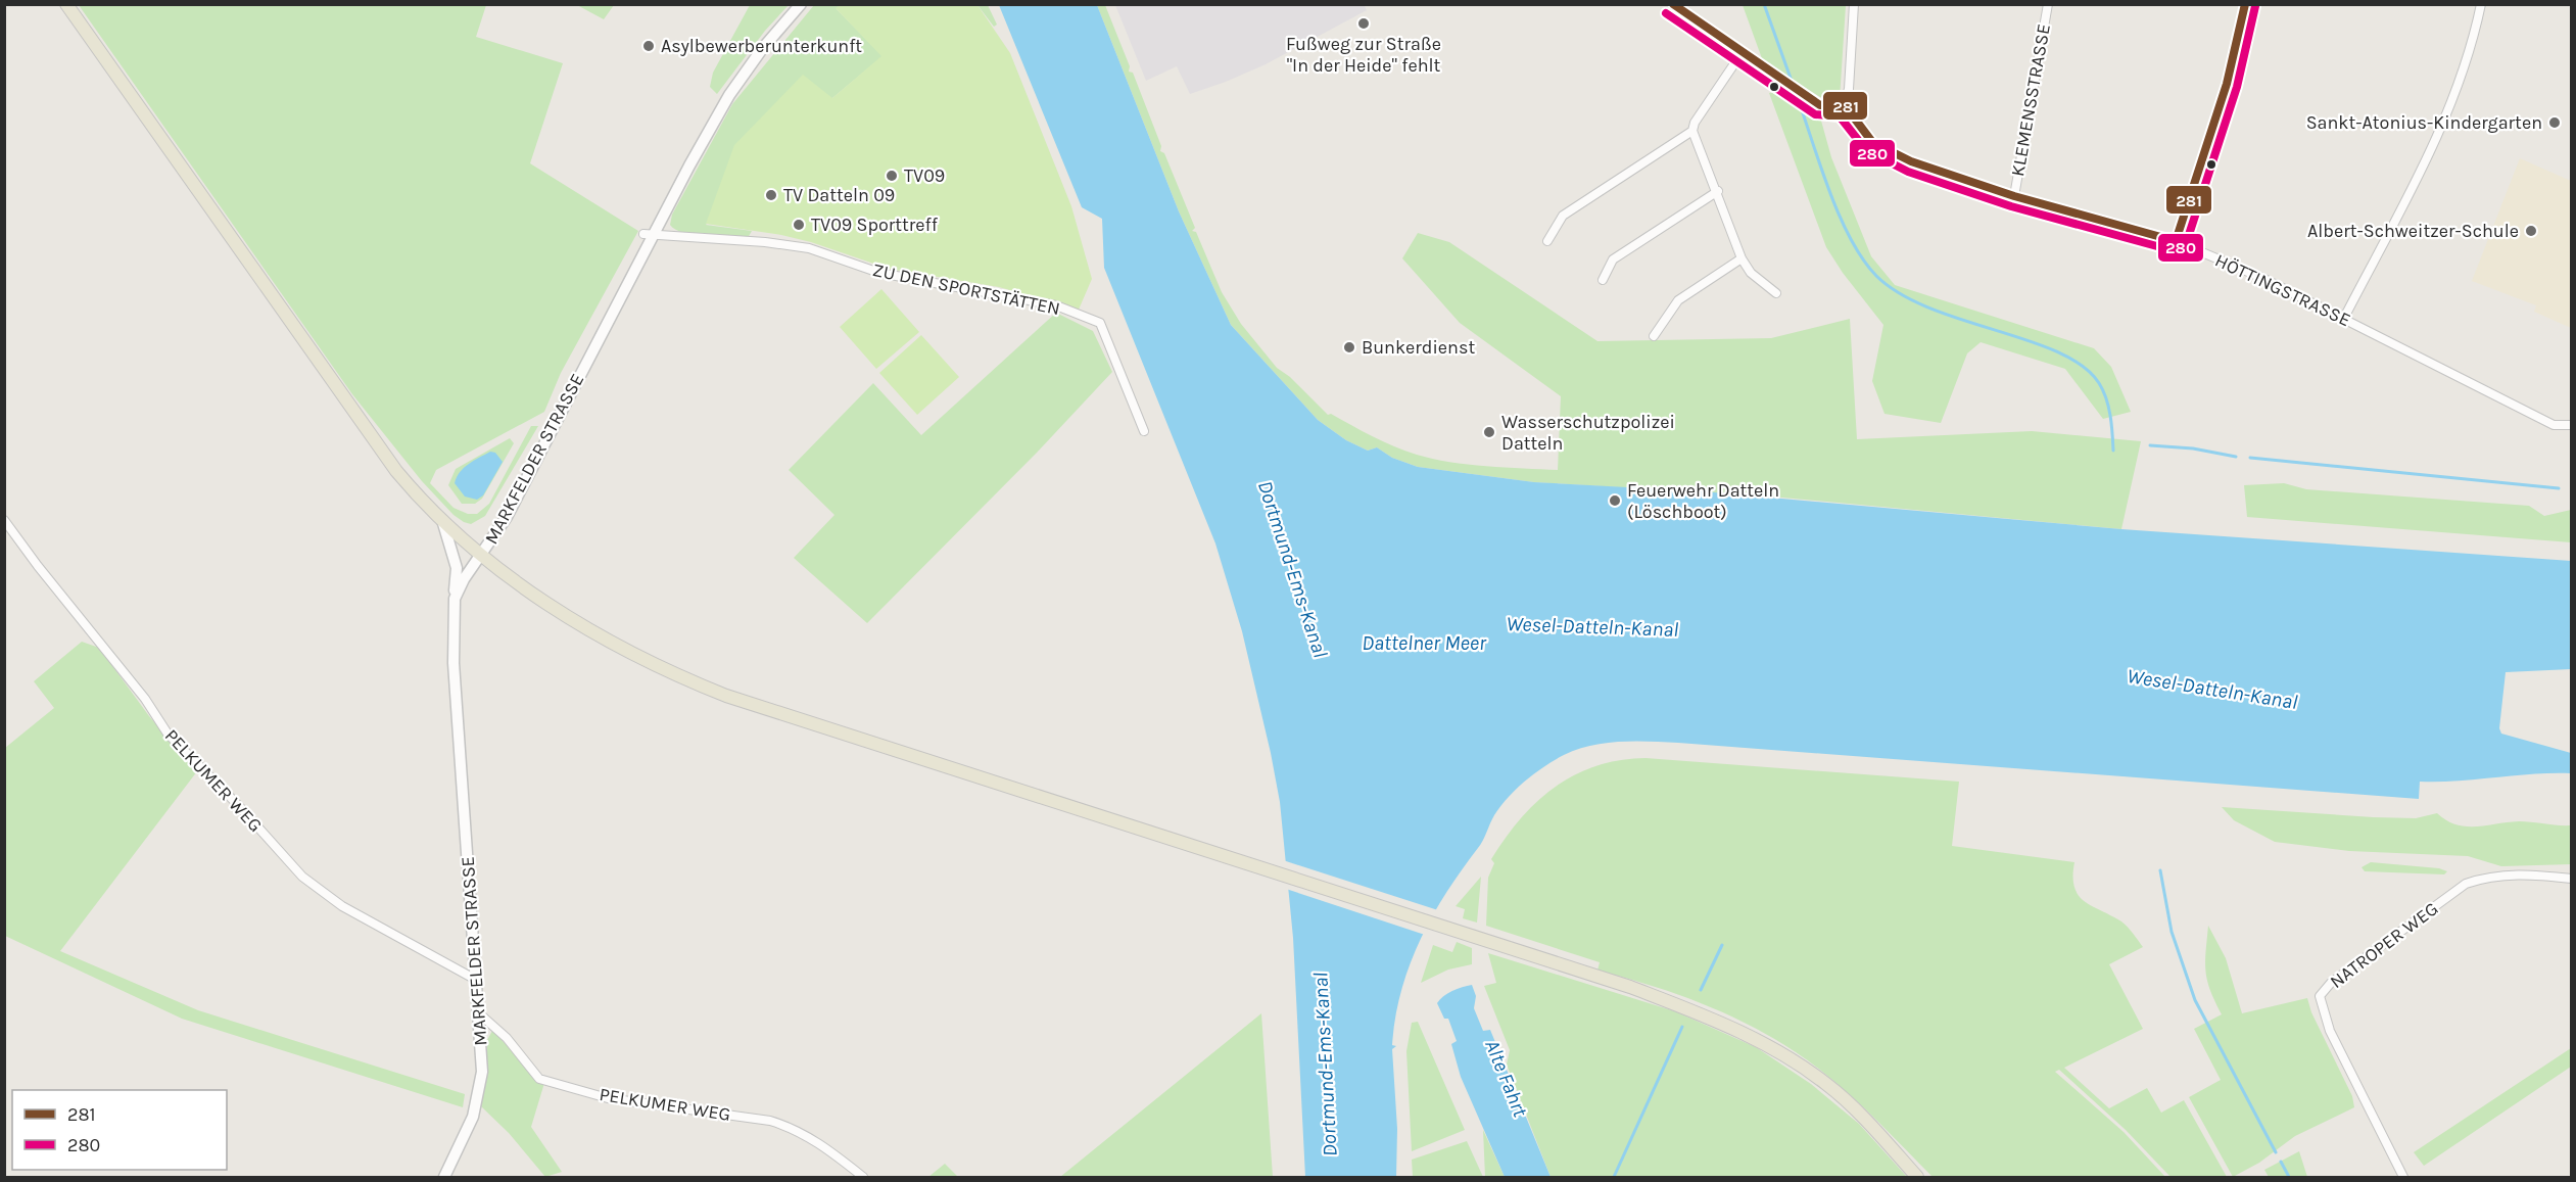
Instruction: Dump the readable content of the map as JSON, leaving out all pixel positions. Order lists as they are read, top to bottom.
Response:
{
  "streets": {
    "street": [
      "KLEMENSSTRASSE",
      "ZU DEN SPORTSTÄTTEN",
      "HÖTTINGSTRASSE",
      "MARKFELDER STRASSE",
      "PELKUMER WEG",
      "NATROPER WEG"
    ]
  },
  "crossings": [
    ["KLEMENSSTRASSE", "HÖTTINGSTRASSE"],
    ["ZU DEN SPORTSTÄTTEN", "MARKFELDER STRASSE"],
    ["MARKFELDER STRASSE", "PELKUMER WEG"]
  ],
  "water": [
    "Dortmund-Ems-Kanal",
    "Wesel-Datteln-Kanal",
    "Dattelner Meer",
    "Alte Fahrt"
  ],
  "places": [
    "Fußweg zur Straße \"In der Heide\" fehlt",
    "Asylbewerberunterkunft",
    "Sankt-Atonius-Kindergarten",
    "TV09",
    "TV Datteln 09",
    "TV09 Sporttreff",
    "Albert-Schweitzer-Schule",
    "Bunkerdienst",
    "Wasserschutzpolizei Datteln",
    "Feuerwehr Datteln (Löschboot)"
  ],
  "lines": ["transit line 281", "transit line 280"],
  "legend": ["281", "280"]
}
